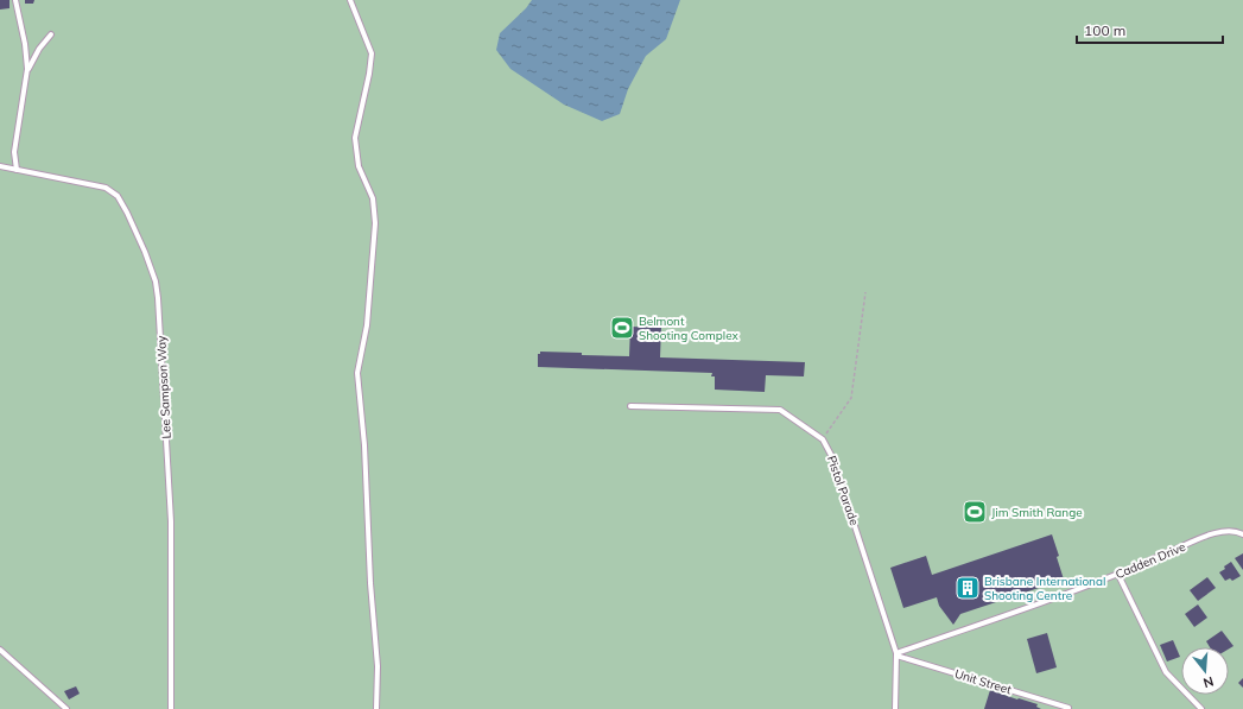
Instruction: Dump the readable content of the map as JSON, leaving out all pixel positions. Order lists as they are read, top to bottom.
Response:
{
  "streets": {
    "lane": [
      "Lee Sampson Way",
      "Pistol Parade",
      "Cadden Drive",
      "Unit Street"
    ]
  },
  "crossings": [
    ["Pistol Parade", "Cadden Drive"],
    ["Pistol Parade", "Unit Street"],
    ["Cadden Drive", "Unit Street"]
  ],
  "places": {
    "sports": ["Belmont Shooting Complex", "Jim Smith Range"],
    "building": ["Brisbane International Shooting Centre"]
  },
  "scale_bar": "100 m",
  "north": "bottom"
}
